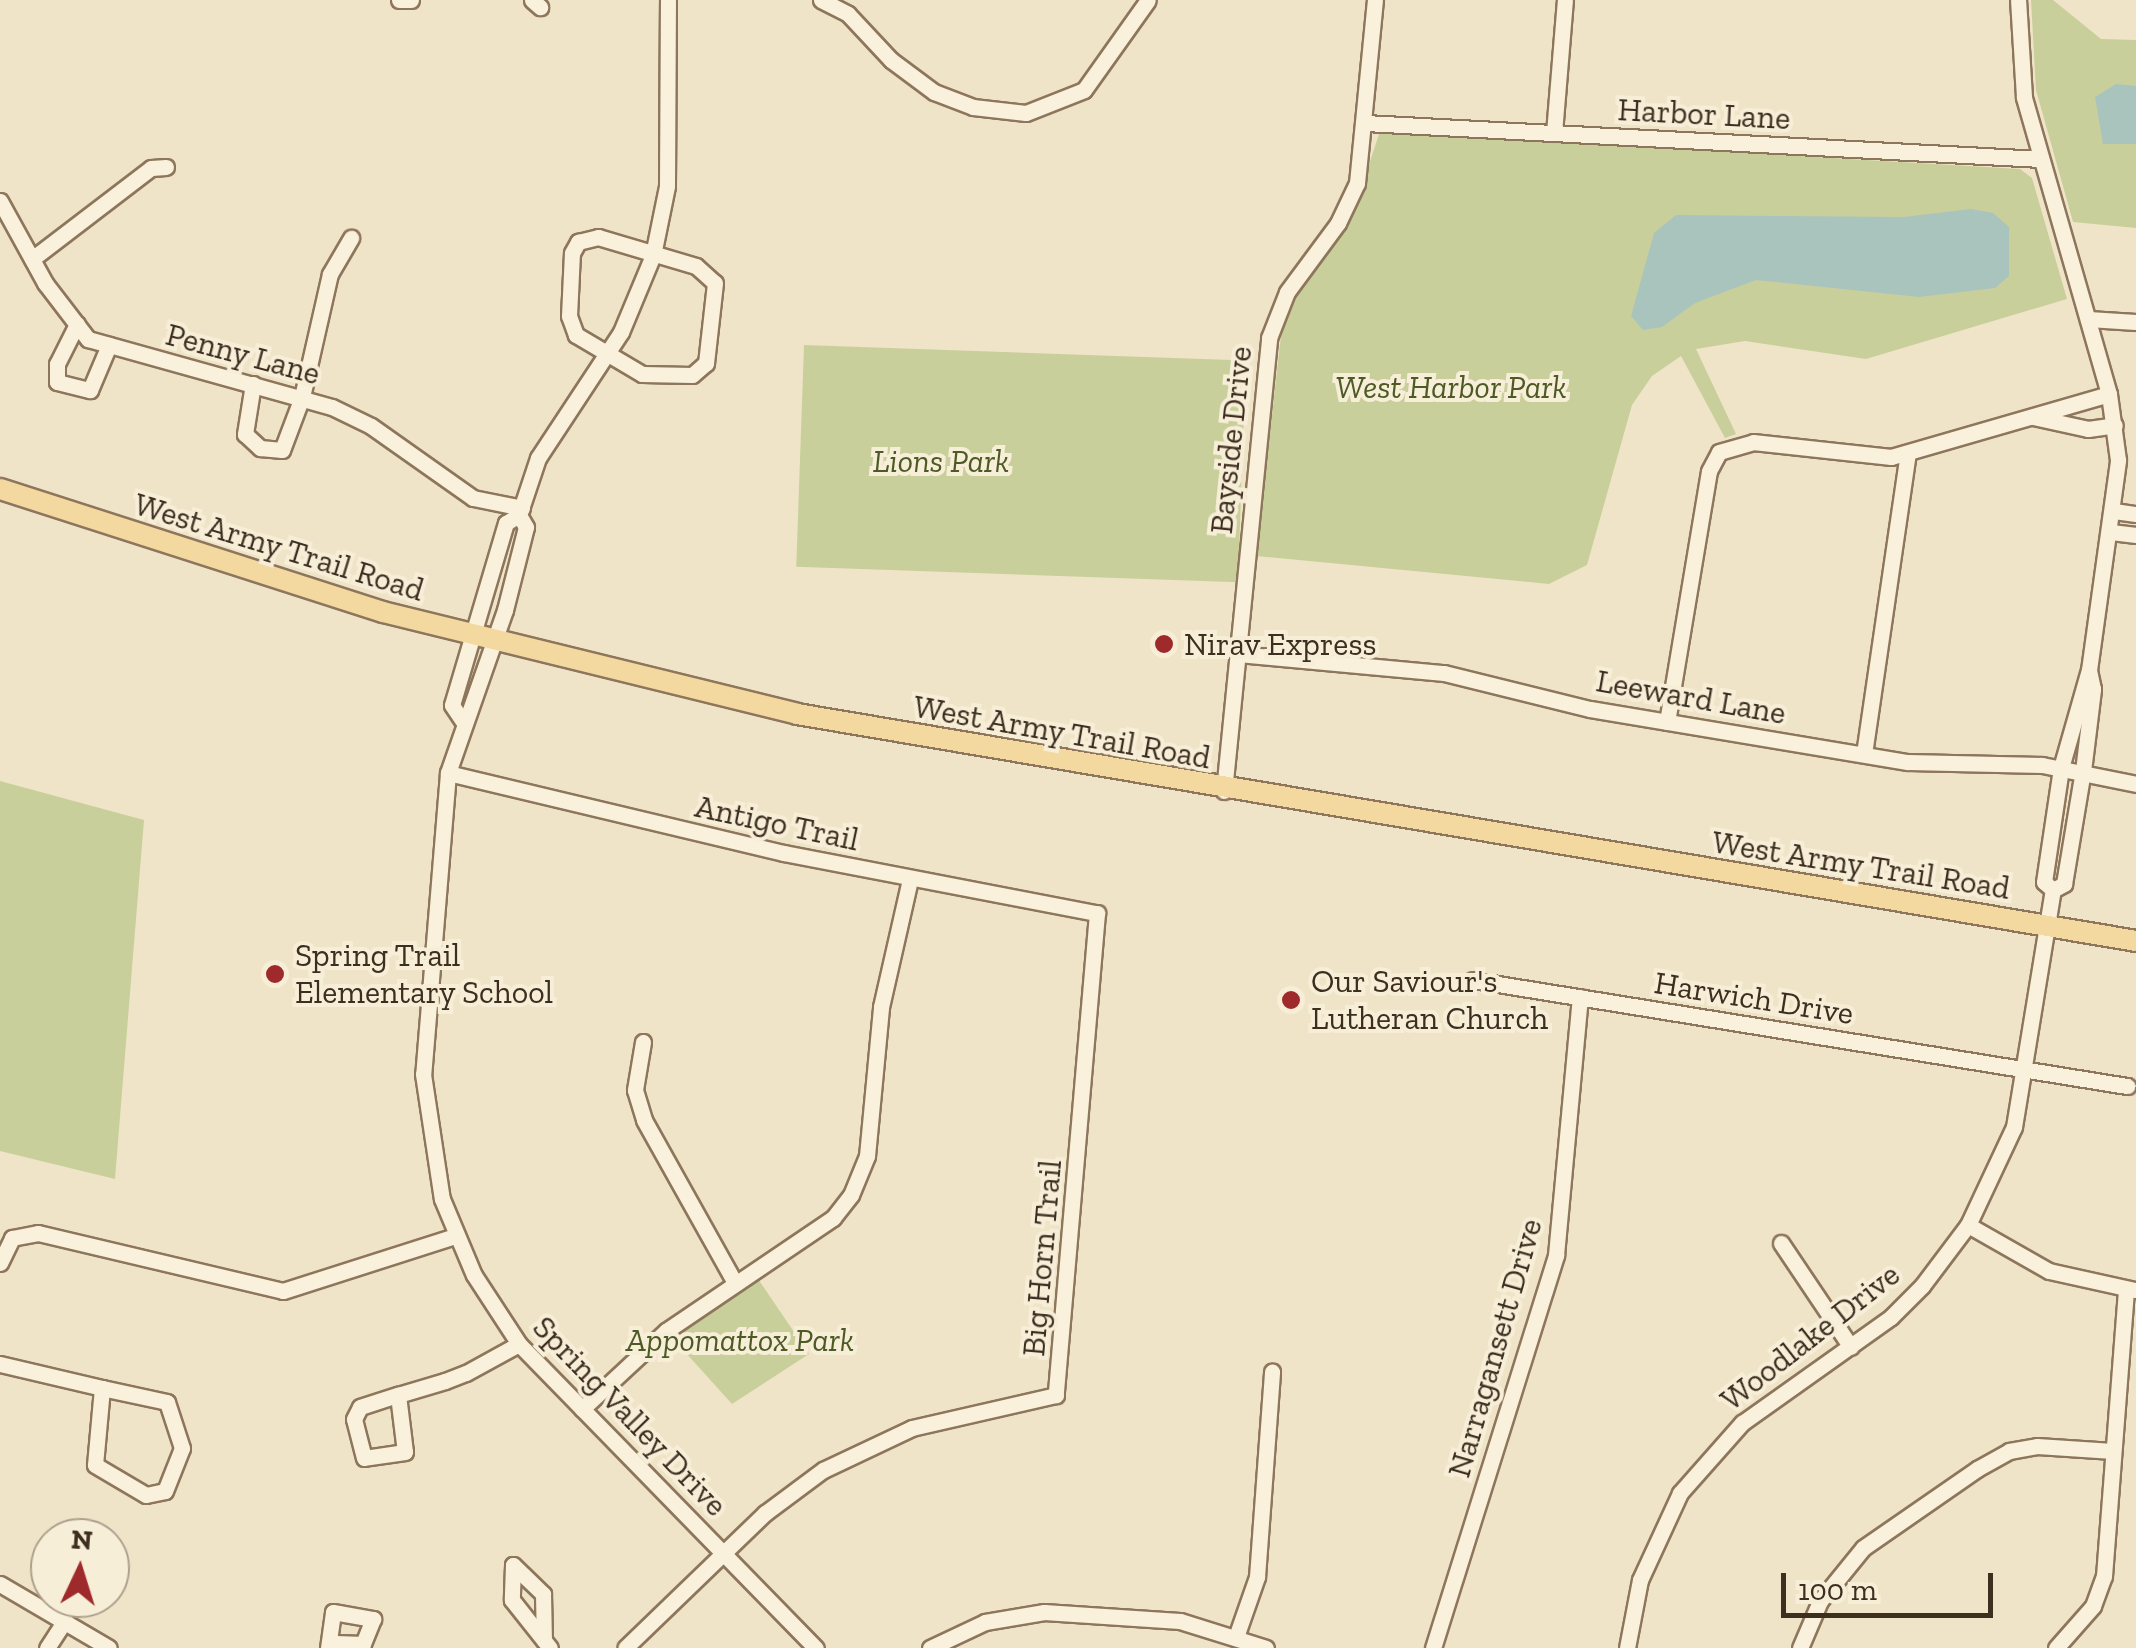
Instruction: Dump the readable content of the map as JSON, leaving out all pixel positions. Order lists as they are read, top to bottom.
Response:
{
  "streets": {
    "main road": ["West Army Trail Road"],
    "street": [
      "Harbor Lane",
      "Penny Lane",
      "Bayside Drive",
      "Leeward Lane",
      "Antigo Trail",
      "Harwich Drive",
      "Big Horn Trail",
      "Woodlake Drive",
      "Narragansett Drive",
      "Spring Valley Drive"
    ]
  },
  "crossings": [
    ["Harbor Lane", "Bayside Drive"],
    ["Harbor Lane", "Woodlake Drive"],
    ["Bayside Drive", "West Army Trail Road"],
    ["Bayside Drive", "Leeward Lane"],
    ["West Army Trail Road", "Woodlake Drive"],
    ["West Army Trail Road", "Spring Valley Drive"],
    ["Leeward Lane", "Woodlake Drive"],
    ["Antigo Trail", "Big Horn Trail"],
    ["Antigo Trail", "Spring Valley Drive"],
    ["Harwich Drive", "Woodlake Drive"],
    ["Harwich Drive", "Narragansett Drive"],
    ["Big Horn Trail", "Spring Valley Drive"]
  ],
  "parks": ["West Harbor Park", "Lions Park", "Appomattox Park"],
  "places": ["Nirav Express", "Spring Trail Elementary School", "Our Saviour's Lutheran Church"],
  "scale_bar": "100 m",
  "north": "top"
}
